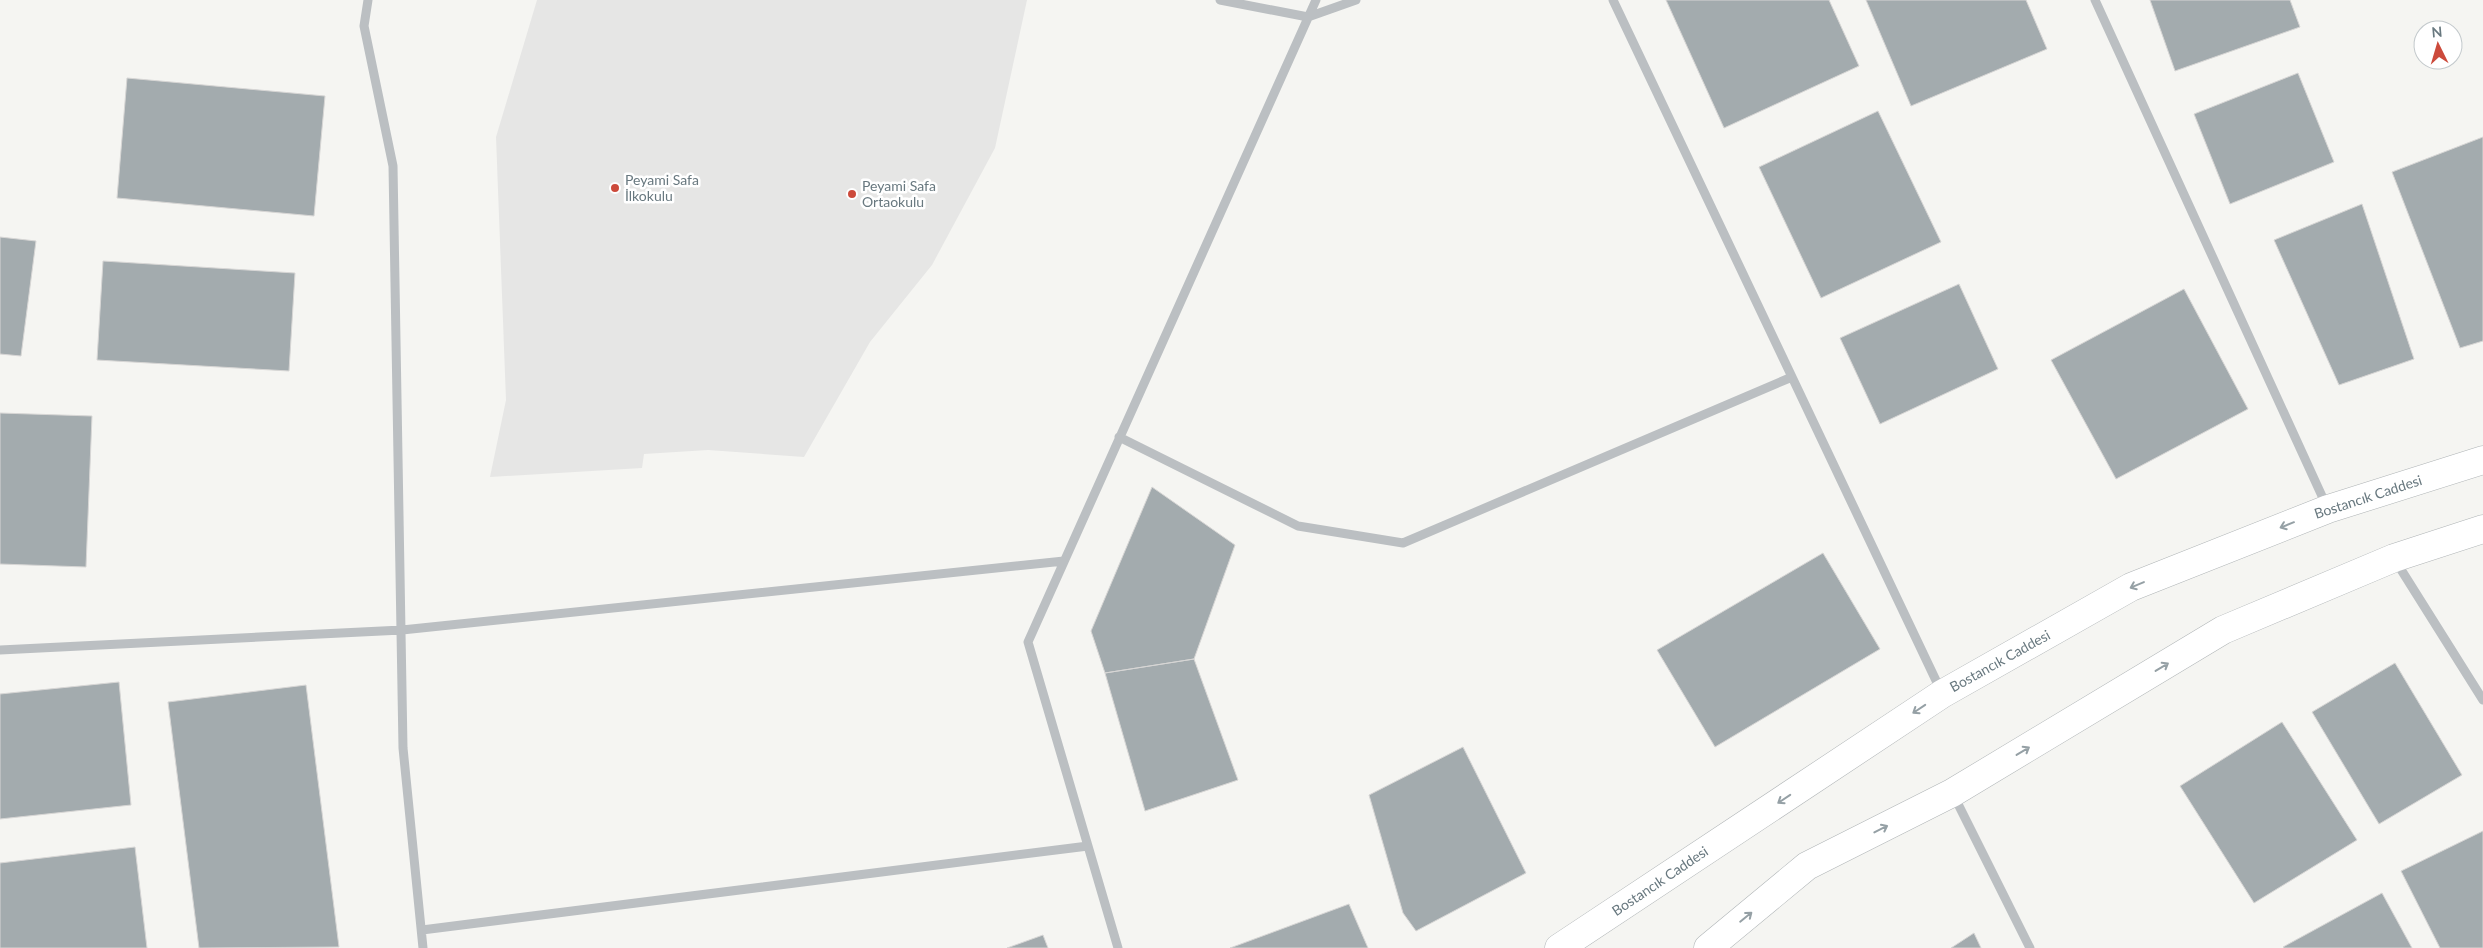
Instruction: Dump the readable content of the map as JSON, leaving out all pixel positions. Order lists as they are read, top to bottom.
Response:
{
  "streets": {
    "main road": ["Bostancık Caddesi"]
  },
  "places": ["Peyami Safa İlkokulu", "Peyami Safa Ortaokulu"],
  "north": "top"
}
